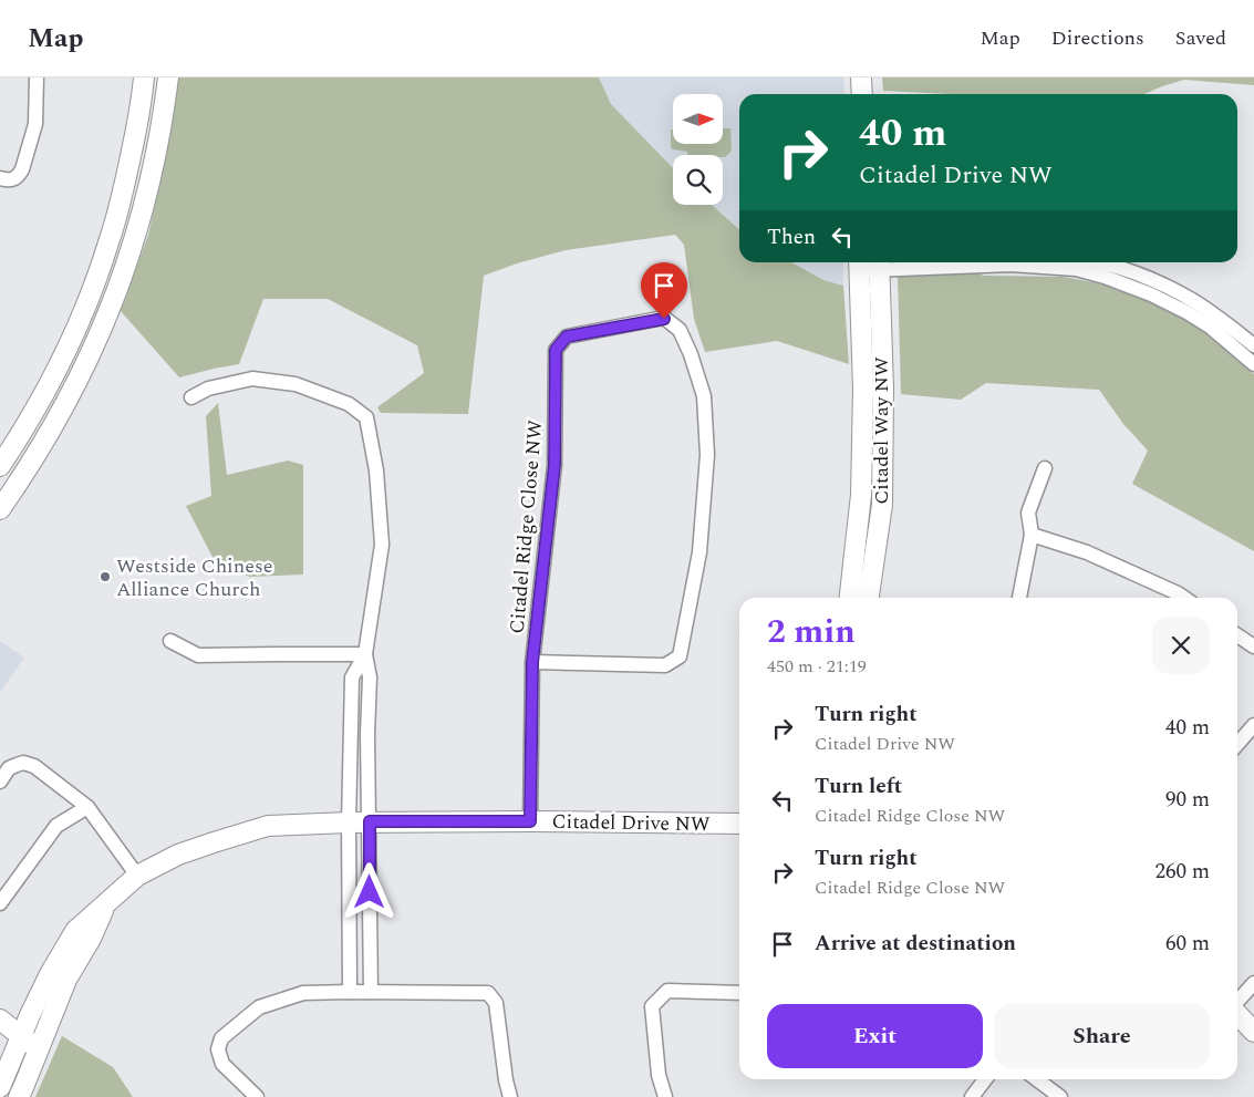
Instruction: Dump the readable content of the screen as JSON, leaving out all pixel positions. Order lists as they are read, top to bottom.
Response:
{
  "streets": {
    "street": ["Citadel Way NW", "Citadel Ridge Close NW", "Citadel Drive NW"]
  },
  "crossings": [
    ["Citadel Ridge Close NW", "Citadel Drive NW"]
  ],
  "places": ["Westside Chinese Alliance Church"],
  "north": "right",
  "page": {
    "header": "Map",
    "nav": ["Map", "Directions", "Saved"],
    "turn": ["40 m", "Citadel Drive NW"],
    "then": "Then",
    "heading": ["2 min", "450 m · 21:19"],
    "list": [
      {
        "name": "Turn right",
        "note": "Citadel Drive NW",
        "value": "40 m"
      },
      {
        "name": "Turn left",
        "note": "Citadel Ridge Close NW",
        "value": "90 m"
      },
      {
        "name": "Turn right",
        "note": "Citadel Ridge Close NW",
        "value": "260 m"
      },
      {
        "name": "Arrive at destination",
        "value": "60 m"
      }
    ],
    "buttons": ["Exit", "Share"]
  }
}
